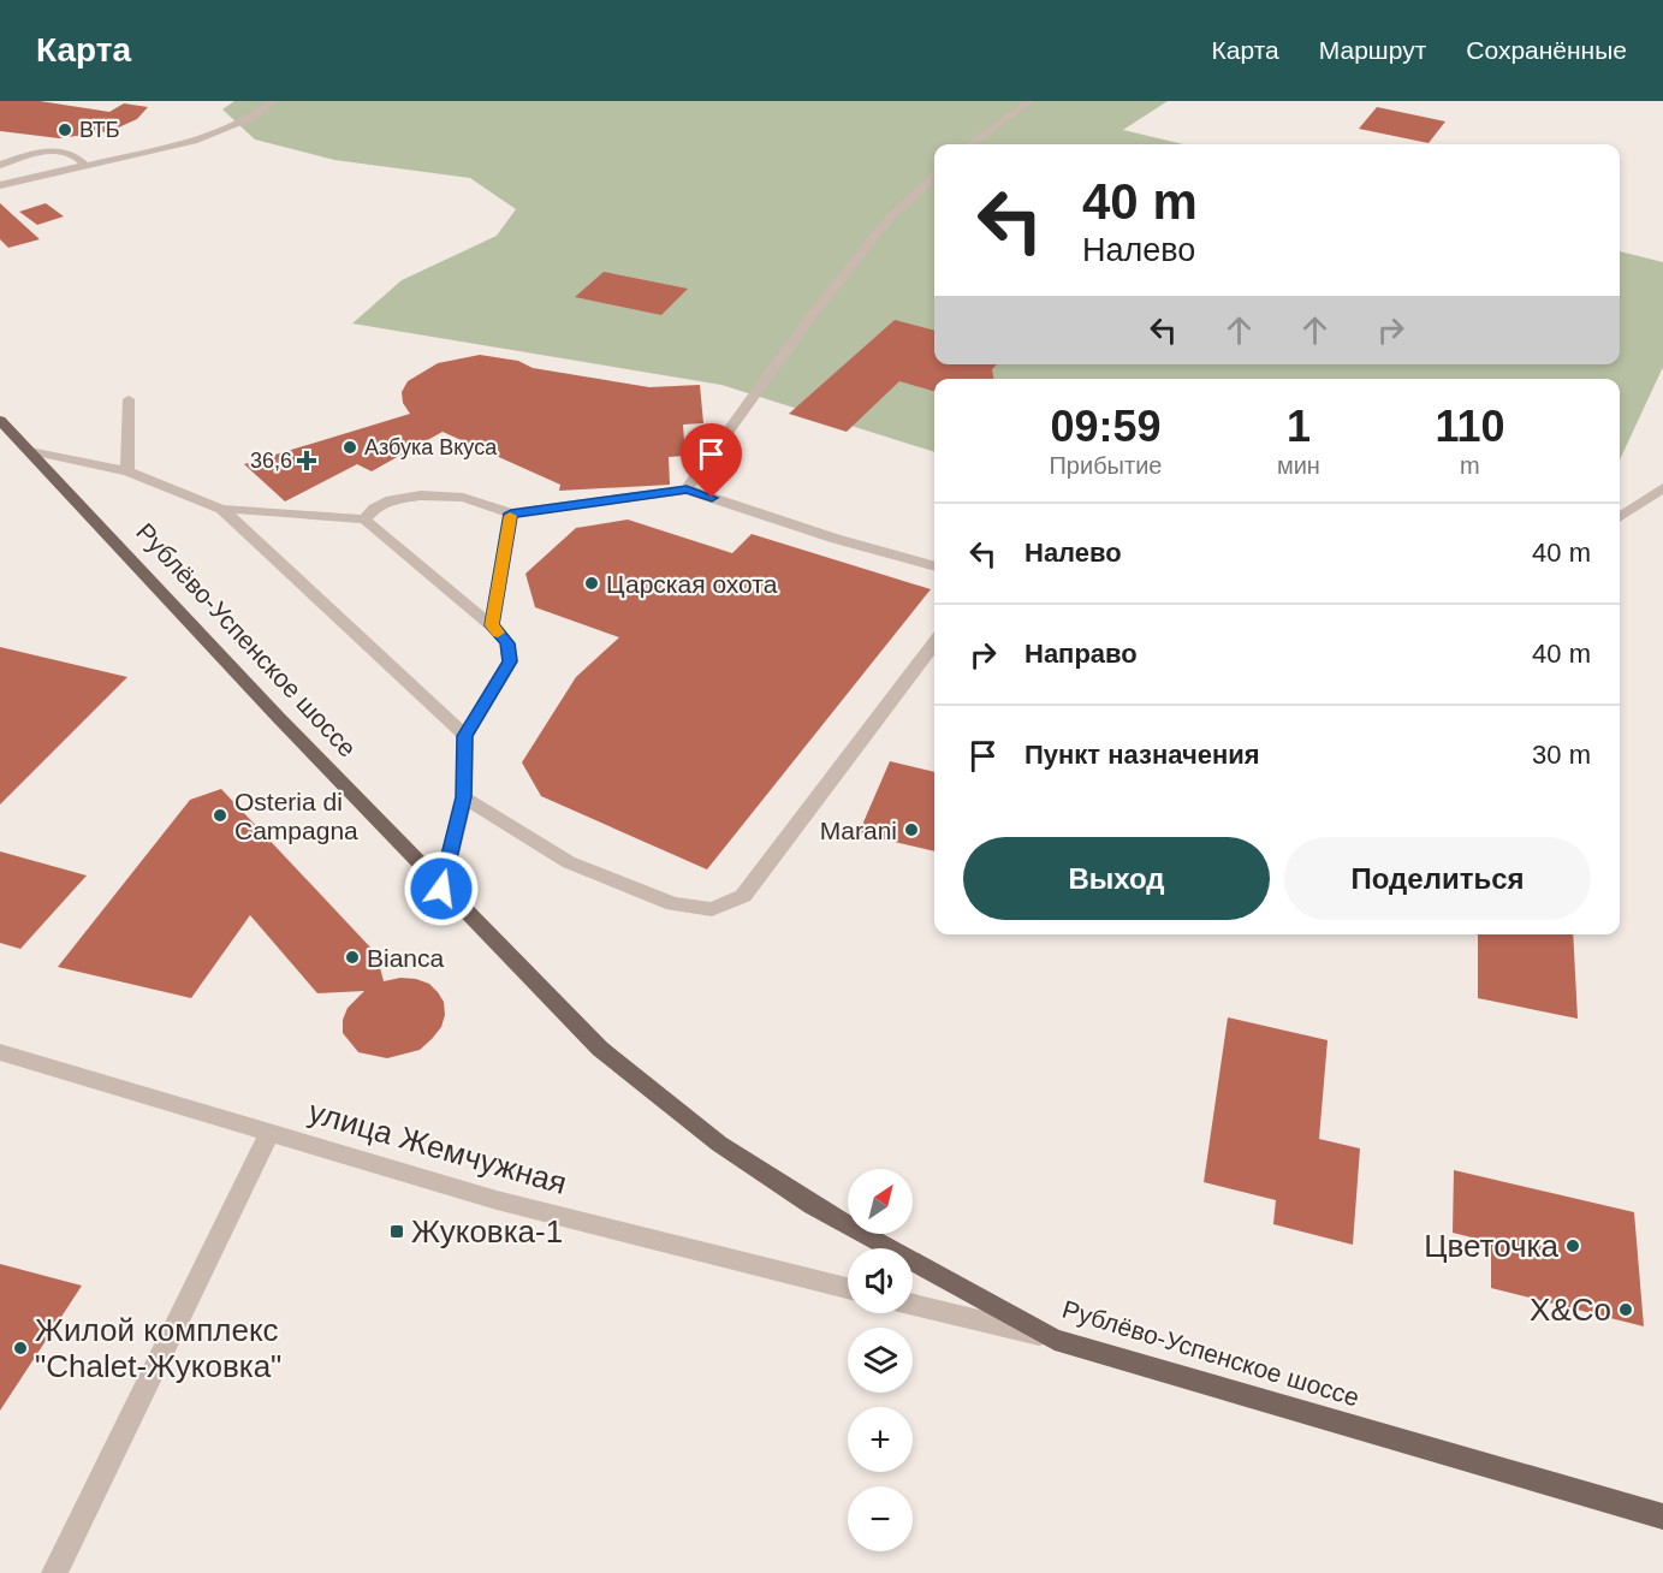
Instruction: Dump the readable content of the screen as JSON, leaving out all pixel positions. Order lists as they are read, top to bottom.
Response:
{
  "streets": {
    "main road": ["Рублёво-Успенское шоссе"],
    "street": ["улица Жемчужная"]
  },
  "places": {
    "other": [
      "ВТБ",
      "Азбука Вкуса",
      "Царская охота",
      "Osteria di Campagna",
      "Marani",
      "Bianca",
      "Цветочка",
      "X&Co",
      "Жилой комплекс \"Chalet-Жуковка\""
    ],
    "health": ["36,6"],
    "transit": ["Жуковка-1"]
  },
  "north": "top right",
  "page": {
    "header": "Карта",
    "nav": ["Карта", "Маршрут", "Сохранённые"],
    "turn": ["40 m", "Налево"],
    "eta": [
      "09:59",
      "Прибытие",
      "1",
      "мин",
      "110",
      "m"
    ],
    "list": [
      {
        "name": "Налево",
        "value": "40 m"
      },
      {
        "name": "Направо",
        "value": "40 m"
      },
      {
        "name": "Пункт назначения",
        "value": "30 m"
      }
    ],
    "buttons": ["Выход", "Поделиться"],
    "map_buttons": ["+", "−"]
  }
}
